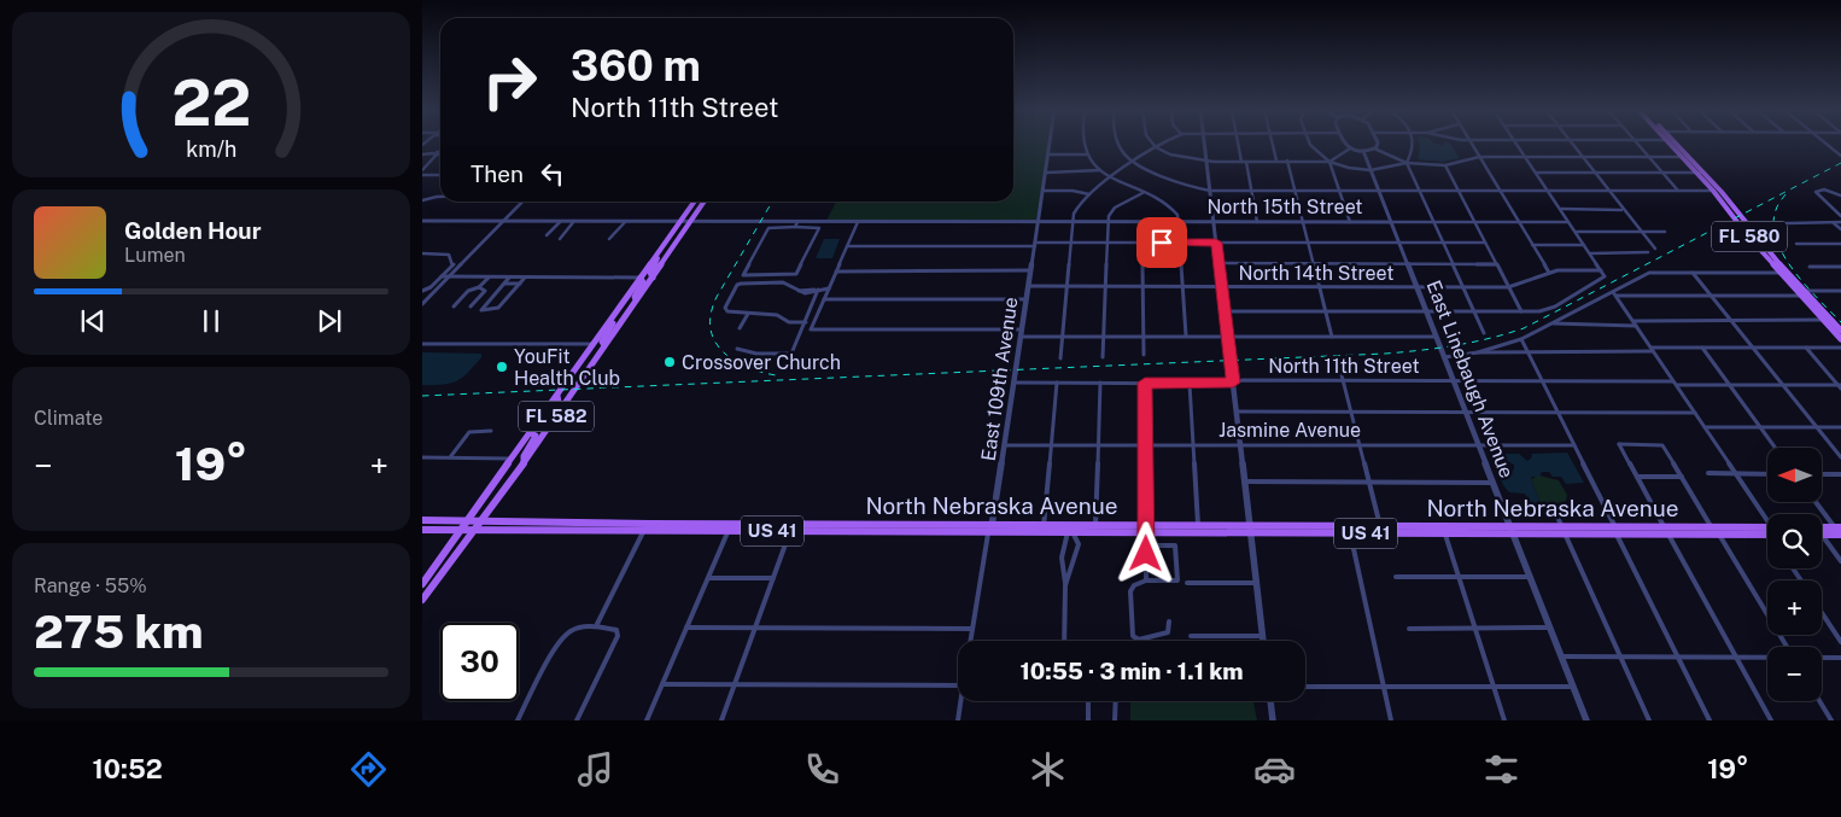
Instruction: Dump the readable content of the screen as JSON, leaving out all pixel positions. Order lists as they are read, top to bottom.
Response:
{
  "streets": {
    "main road": [
      "FL 580",
      "FL 582",
      "North Nebraska Avenue",
      "US 41"
    ],
    "street": [
      "North 15th Street",
      "North 14th Street",
      "North 11th Street",
      "East 109th Avenue",
      "East Linebaugh Avenue",
      "Jasmine Avenue"
    ]
  },
  "crossings": [
    ["North 15th Street", "East 109th Avenue"],
    ["North 15th Street", "East Linebaugh Avenue"],
    ["North 15th Street", "FL 582"],
    ["North 14th Street", "East 109th Avenue"],
    ["North 14th Street", "East Linebaugh Avenue"],
    ["North 11th Street", "East 109th Avenue"],
    ["North 11th Street", "East Linebaugh Avenue"],
    ["East 109th Avenue", "Jasmine Avenue"],
    ["East 109th Avenue", "North Nebraska Avenue"],
    ["East Linebaugh Avenue", "Jasmine Avenue"],
    ["East Linebaugh Avenue", "North Nebraska Avenue"],
    ["FL 582", "North Nebraska Avenue"]
  ],
  "places": ["Crossover Church", "YouFit Health Club"],
  "north": "left",
  "page": {
    "turn": ["360 m", "North 11th Street"],
    "then": "Then",
    "song": ["Golden Hour", "Lumen"],
    "tile": [
      "Climate",
      ["Range · 55%", "275 km"]
    ],
    "heat": ["−", "19°", "+"],
    "map_buttons": ["+", "−"],
    "limit": "30",
    "trip": "10:55 · 3 min · 1.1 km",
    "tabs": ["10:52", "19°"],
    "gauge": ["22", "km/h"]
  }
}
